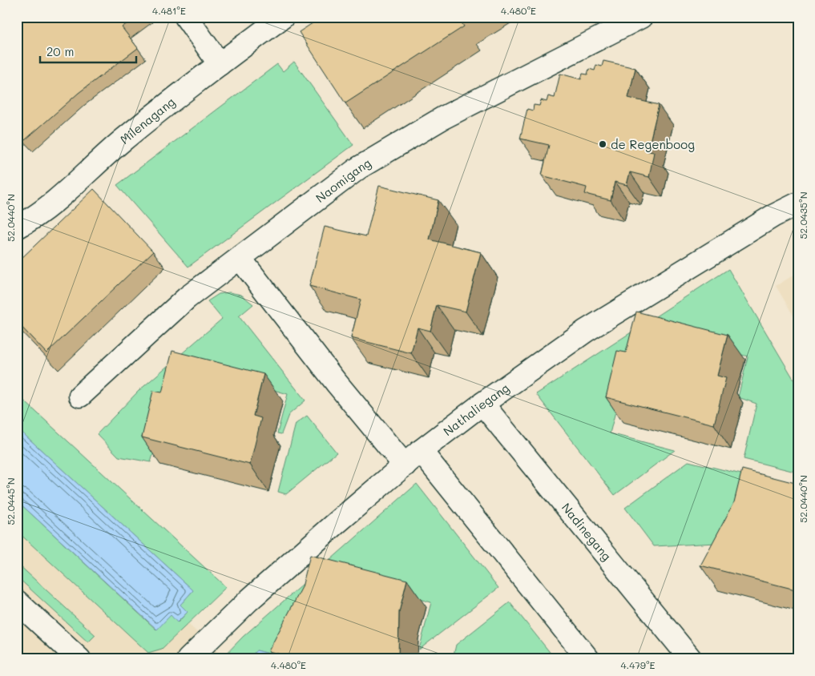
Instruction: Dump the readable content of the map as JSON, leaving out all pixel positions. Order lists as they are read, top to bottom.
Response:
{
  "streets": {
    "street": [
      "Milenagang",
      "Naomigang",
      "Nathaliegang",
      "Nadinegang"
    ]
  },
  "crossings": [
    ["Nathaliegang", "Nadinegang"]
  ],
  "places": ["de Regenboog"],
  "scale_bar": "20 m",
  "coordinates": [
    "4.481°E",
    "4.480°E",
    "52.0435°N",
    "52.0440°N",
    "52.0445°N",
    "4.479°E"
  ]
}
